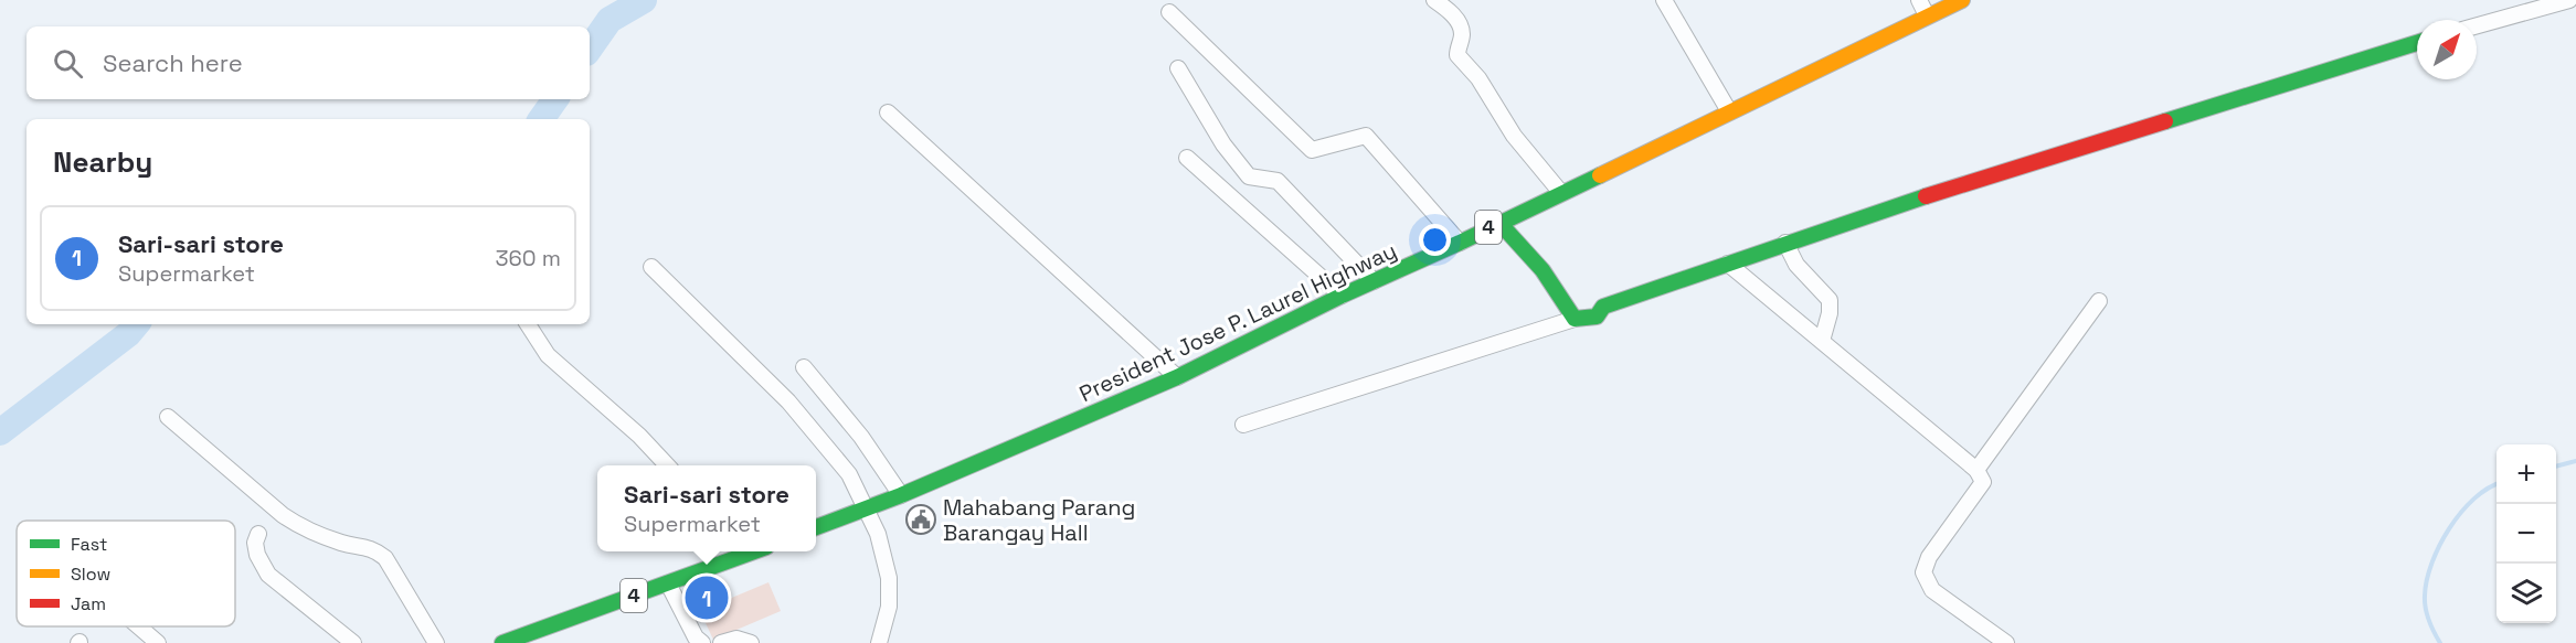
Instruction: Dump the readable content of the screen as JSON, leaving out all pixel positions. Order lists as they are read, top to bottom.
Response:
{
  "streets": {
    "main road": ["4", "President Jose P. Laurel Highway"]
  },
  "places": {
    "public building": ["Mahabang Parang Barangay Hall"]
  },
  "legend": ["Fast", "Slow", "Jam"],
  "north": "top right",
  "page": {
    "search": "Search here",
    "heading": "Nearby",
    "list": [
      {
        "mark": "1",
        "name": "Sari-sari store",
        "note": "Supermarket",
        "value": "360 m"
      }
    ],
    "map_buttons": ["+", "−"],
    "popup": ["Sari-sari store", "Supermarket"],
    "pins": "1"
  }
}
